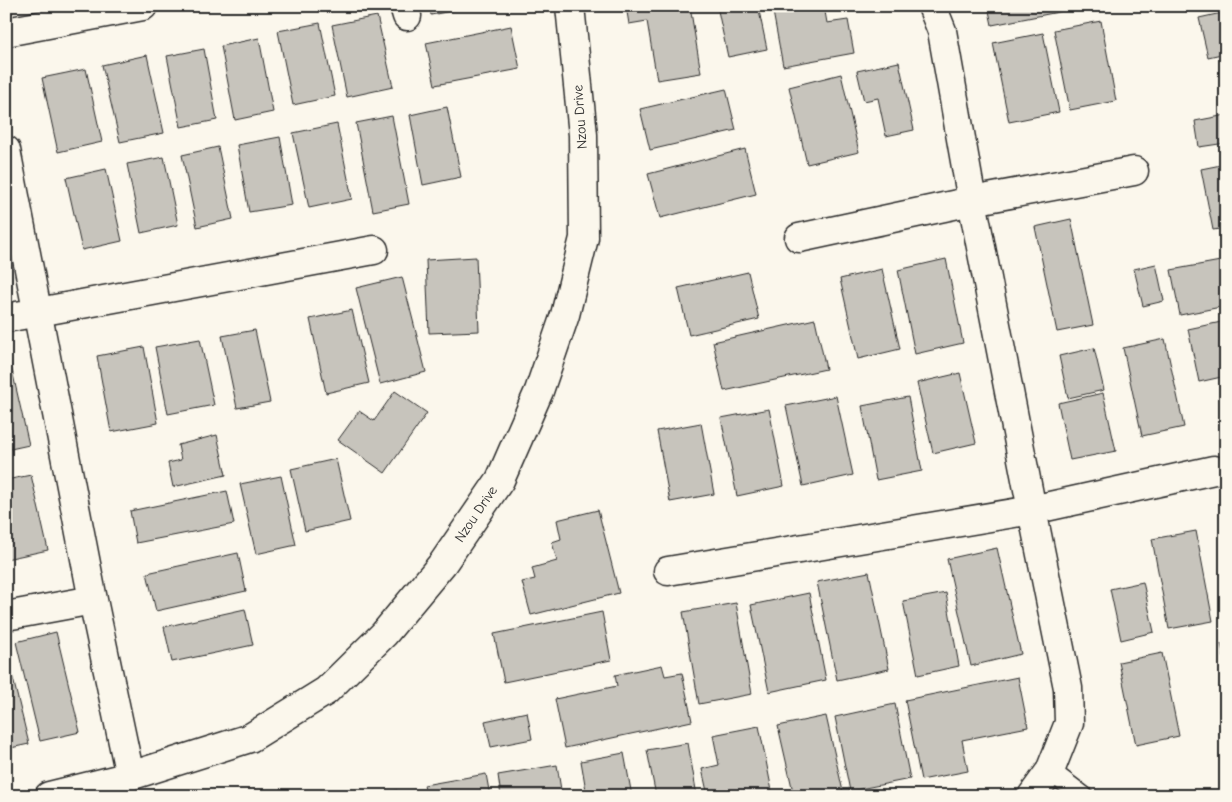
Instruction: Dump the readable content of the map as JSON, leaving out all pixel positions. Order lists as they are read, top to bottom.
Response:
{
  "streets": {
    "street": ["Nzou Drive"]
  }
}
